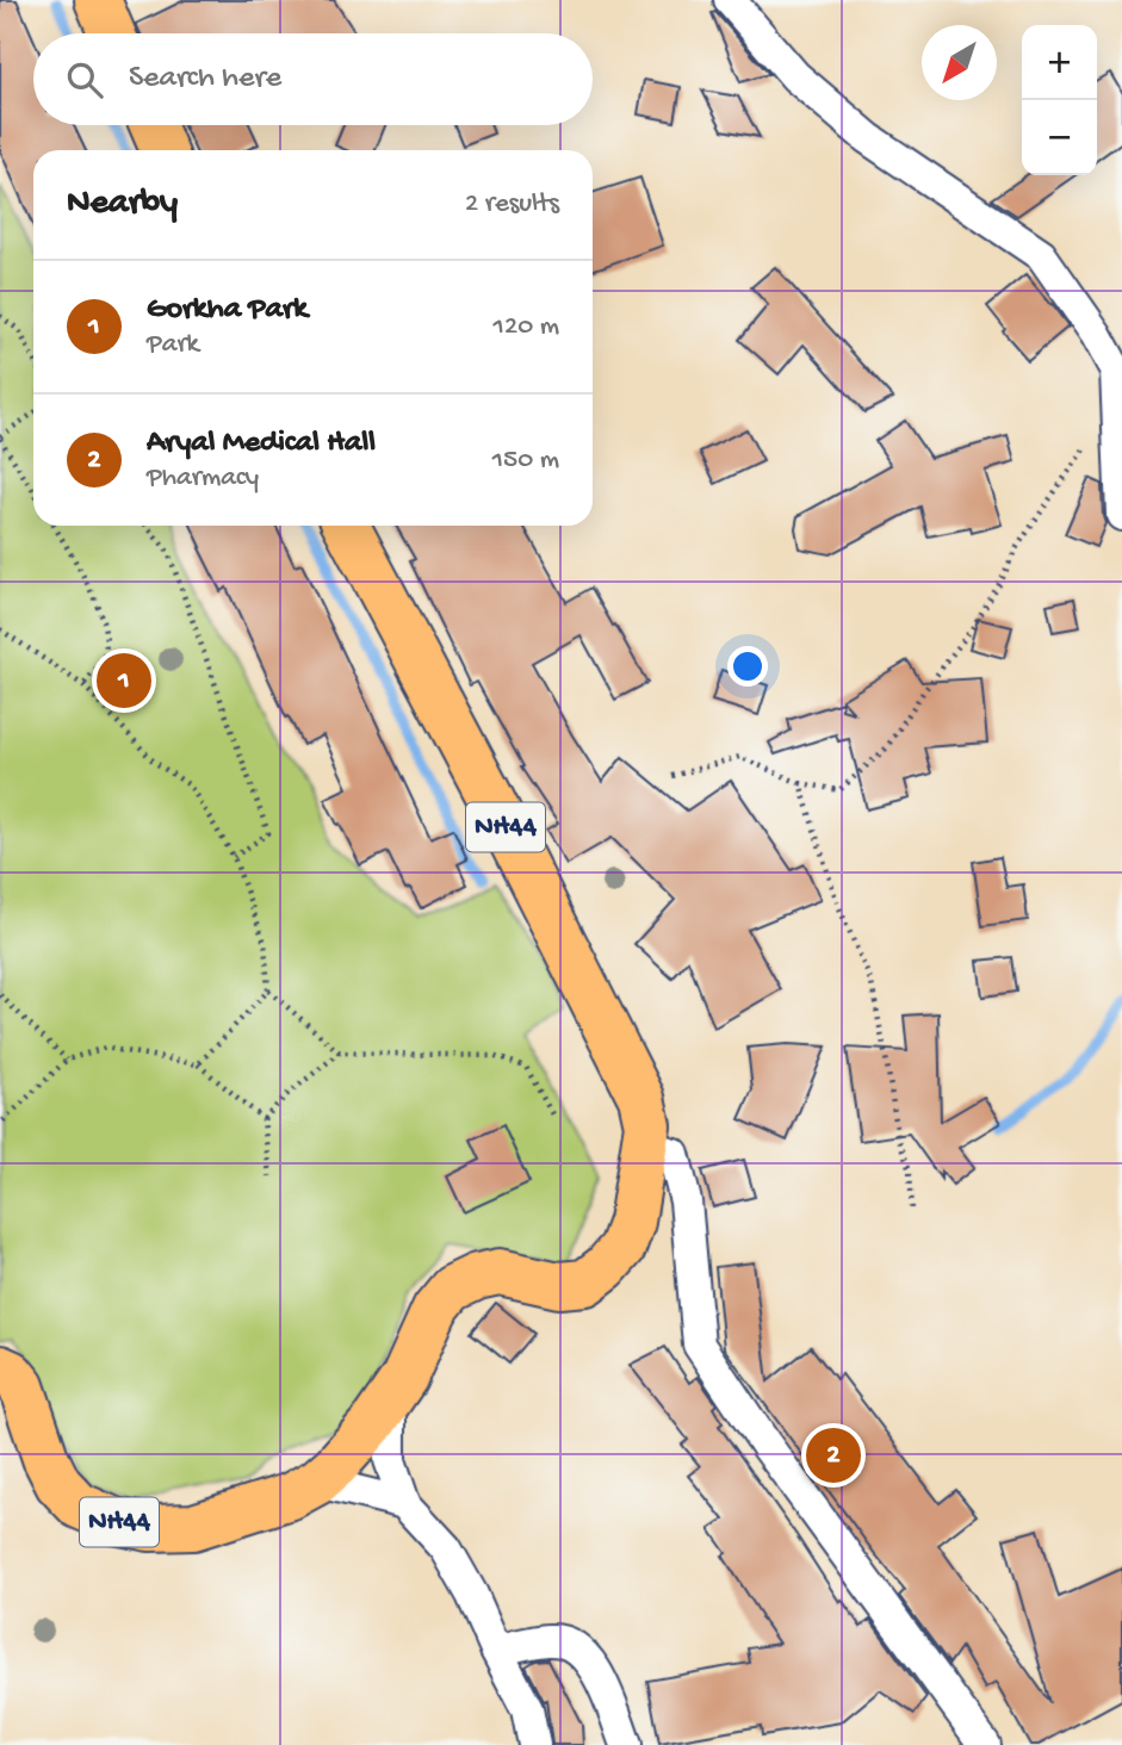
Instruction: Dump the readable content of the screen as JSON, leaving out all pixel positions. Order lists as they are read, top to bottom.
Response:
{
  "streets": {
    "main road": ["NH44"]
  },
  "north": "bottom left",
  "page": {
    "map_buttons": ["+", "−"],
    "search": "Search here",
    "heading": ["Nearby", "2 results"],
    "list": [
      {
        "mark": "1",
        "name": "Gorkha Park",
        "note": "Park",
        "value": "120 m"
      },
      {
        "mark": "2",
        "name": "Aryal Medical Hall",
        "note": "Pharmacy",
        "value": "150 m"
      }
    ],
    "pins": ["1", "2"]
  }
}
